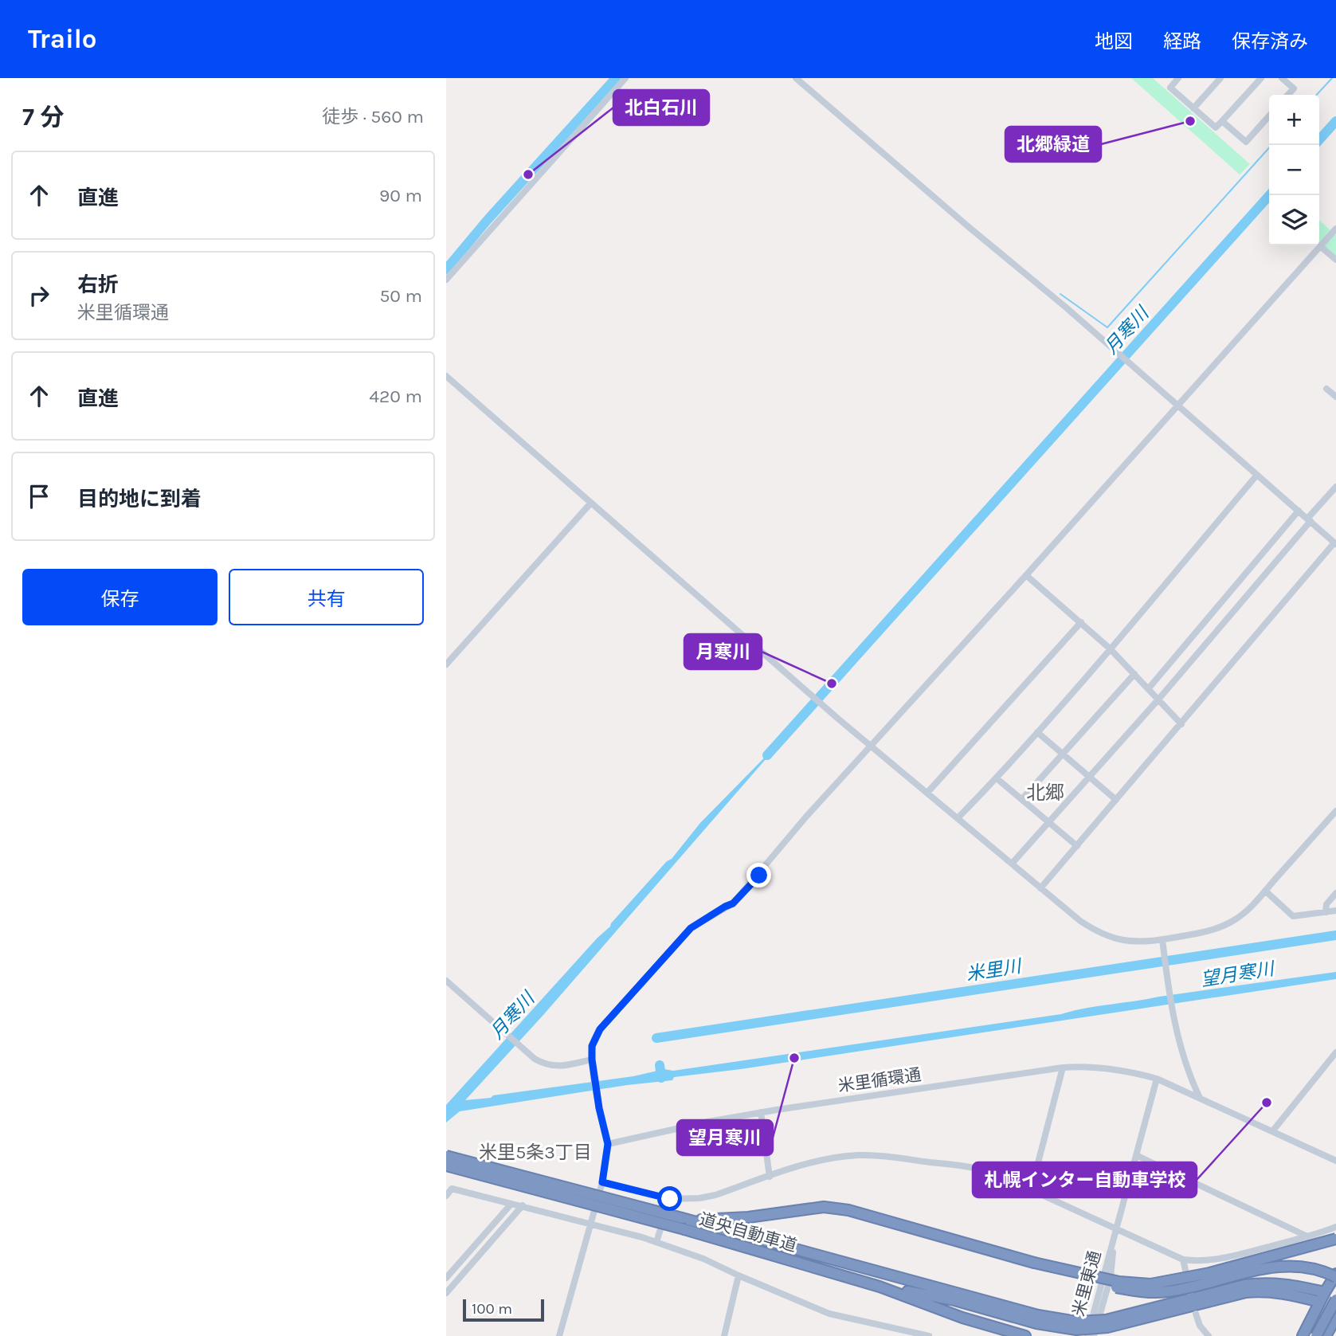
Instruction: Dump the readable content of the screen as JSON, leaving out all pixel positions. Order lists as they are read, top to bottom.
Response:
{
  "streets": {
    "highway": ["道央自動車道"],
    "street": ["米里循環通", "米里東通"]
  },
  "crossings": [
    ["米里循環通", "米里東通"]
  ],
  "districts": ["北郷", "米里5条3丁目"],
  "water": ["月寒川", "米里川", "望月寒川"],
  "places": [
    "北郷緑道",
    "北白石川",
    "月寒川",
    "望月寒川",
    "札幌インター自動車学校"
  ],
  "scale_bar": "100 m",
  "page": {
    "header": "Trailo",
    "nav": ["地図", "経路", "保存済み"],
    "heading": ["7 分", "徒歩 · 560 m"],
    "map_buttons": ["+", "−"],
    "list": [
      ["直進", "90 m"],
      ["右折", "米里循環通", "50 m"],
      ["直進", "420 m"],
      "目的地に到着"
    ],
    "buttons": ["保存", "共有"],
    "scale": "100 m"
  }
}
